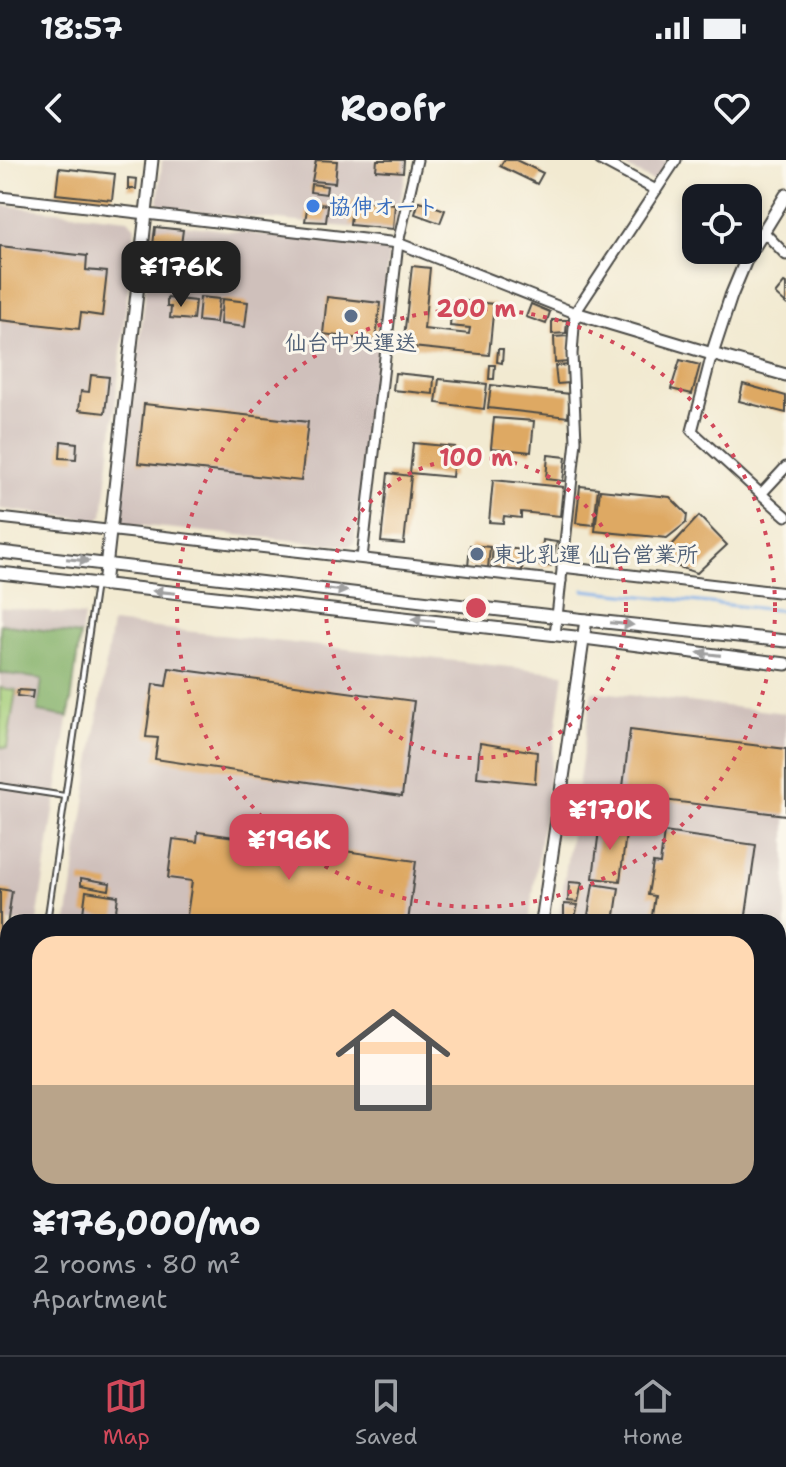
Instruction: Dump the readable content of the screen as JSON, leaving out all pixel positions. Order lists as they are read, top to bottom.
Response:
{
  "places": ["協伸オート", "仙台中央運送", "東北乳運 仙台営業所"],
  "page": {
    "status": "18:57",
    "header": "Roofr",
    "price": ["¥176K", "¥170K", "¥196K"],
    "list": [
      {
        "name": "¥176,000/mo",
        "note": "2 rooms · 80 m² · Apartment"
      }
    ],
    "tabs": ["Map", "Saved", "Home"]
  },
  "rings": ["200 m", "100 m"]
}
